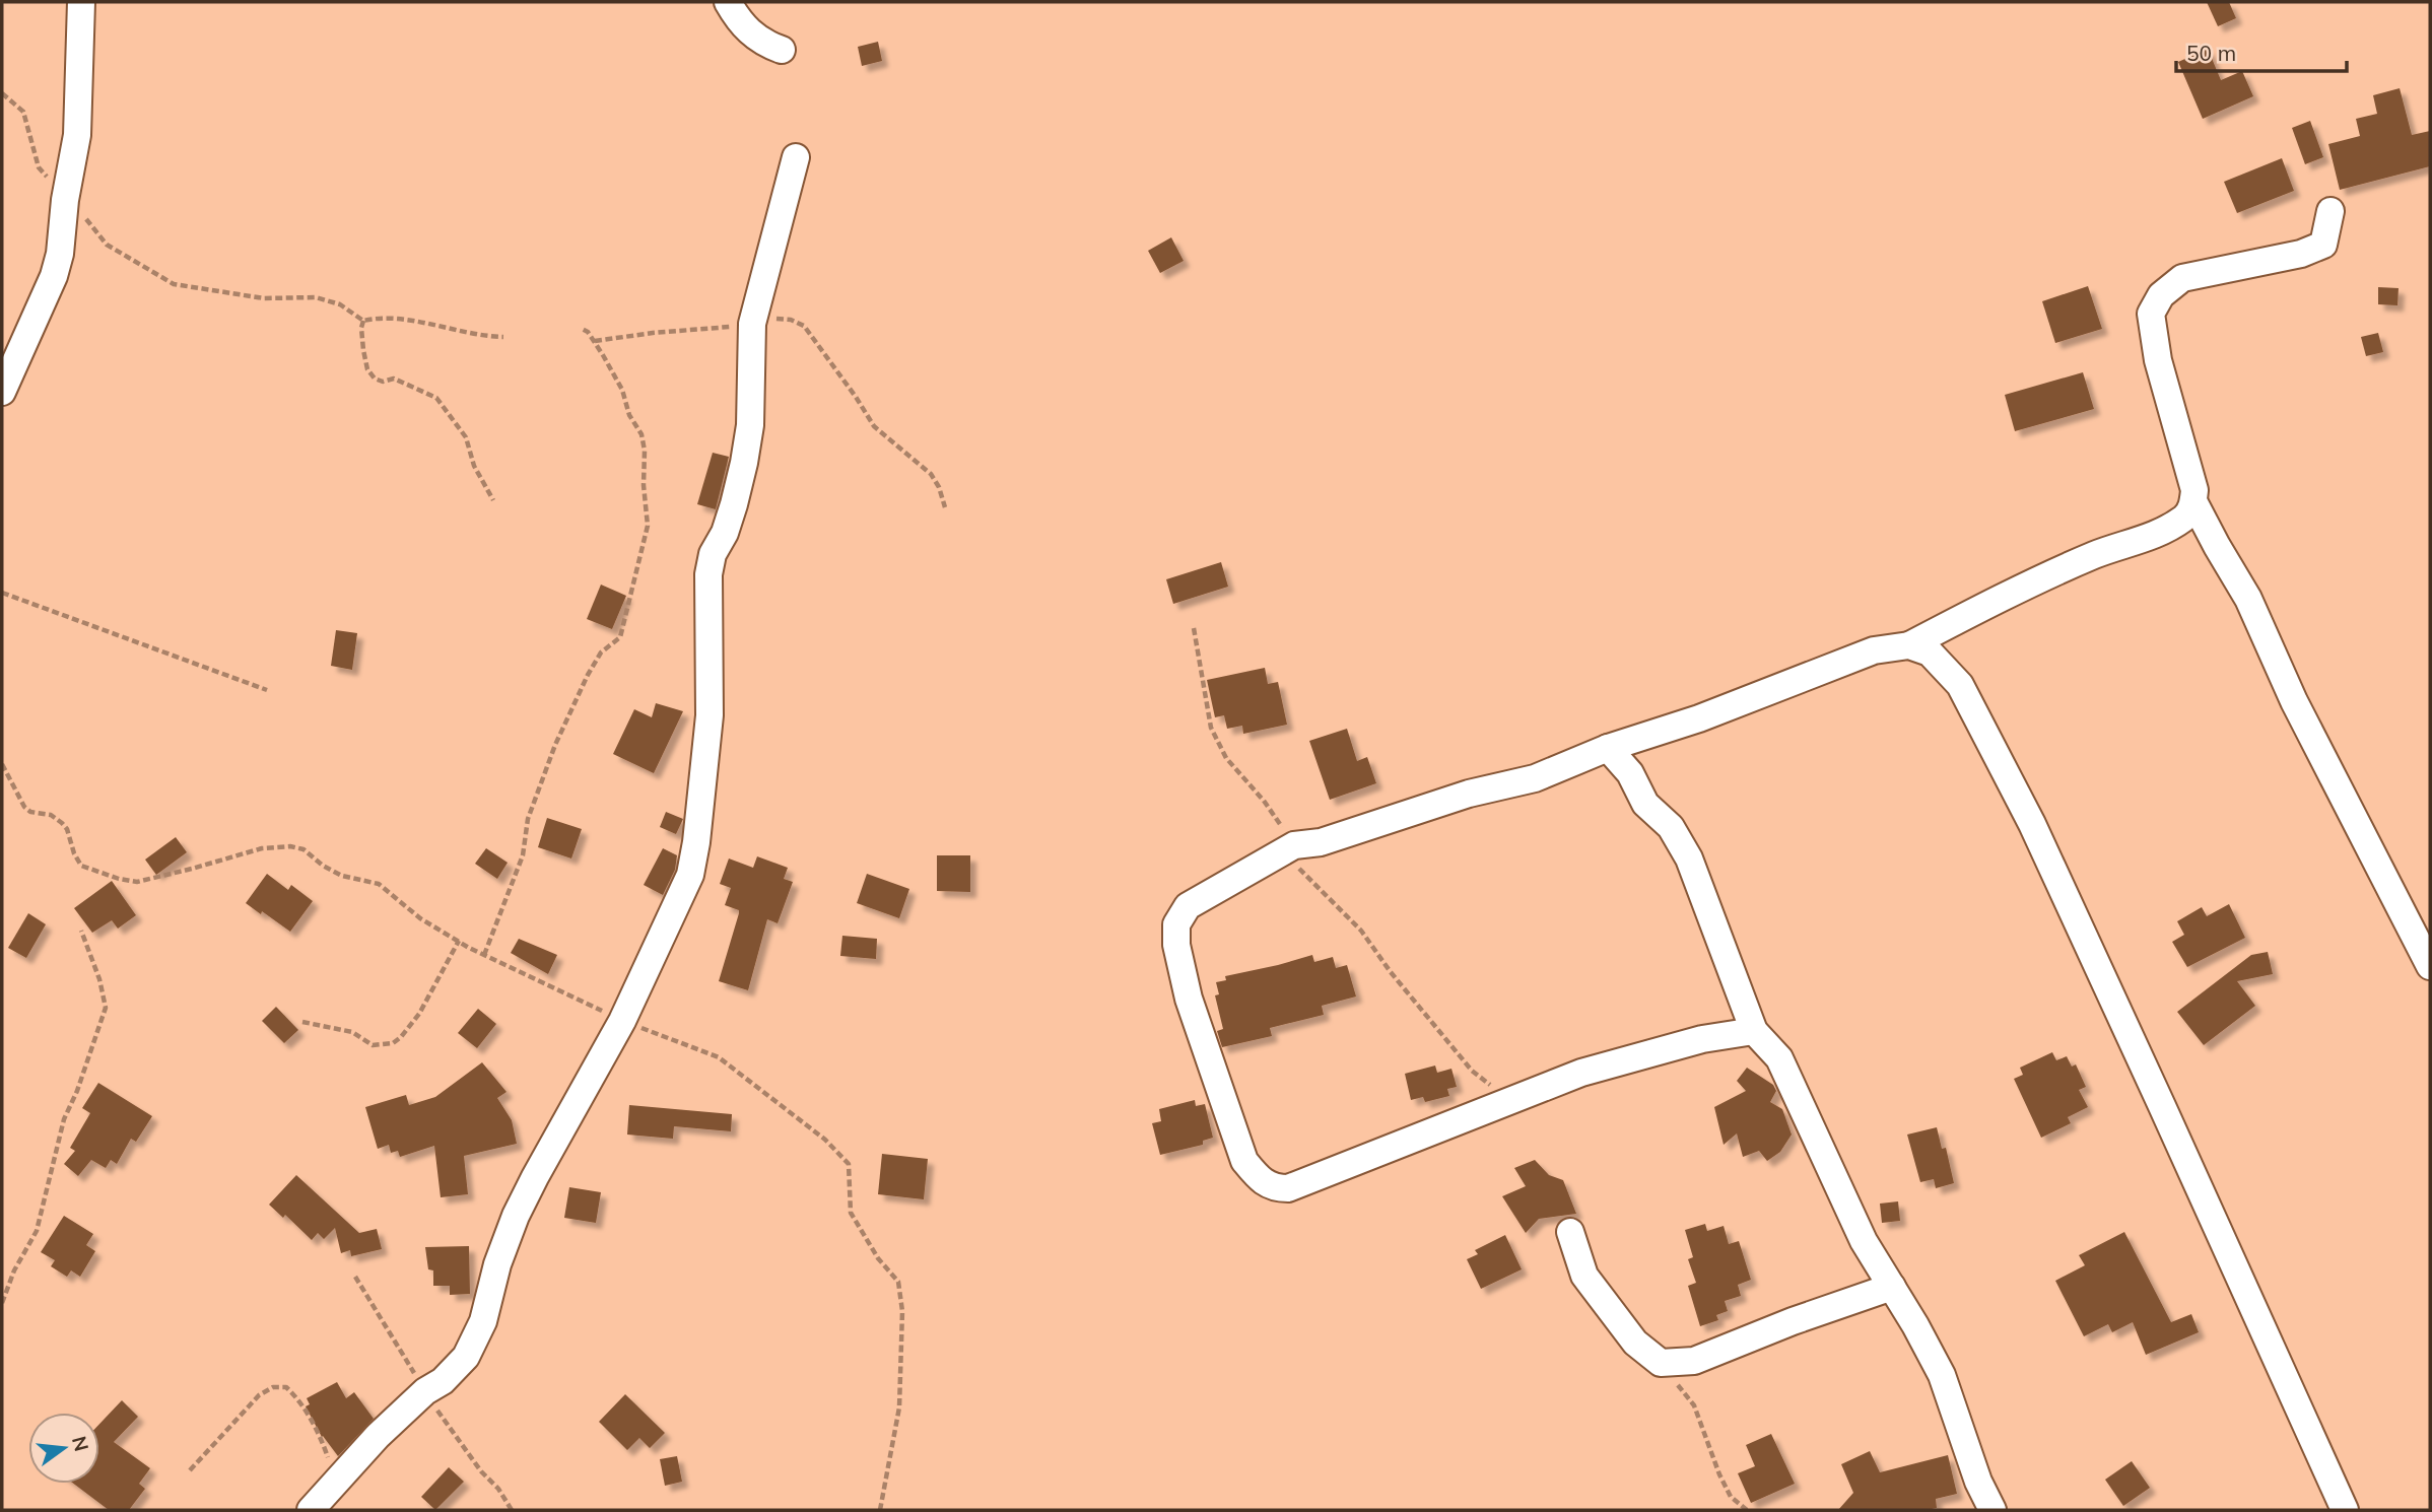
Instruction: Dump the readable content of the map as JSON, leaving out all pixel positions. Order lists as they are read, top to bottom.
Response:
{
  "scale_bar": "50 m",
  "north": "right"
}
